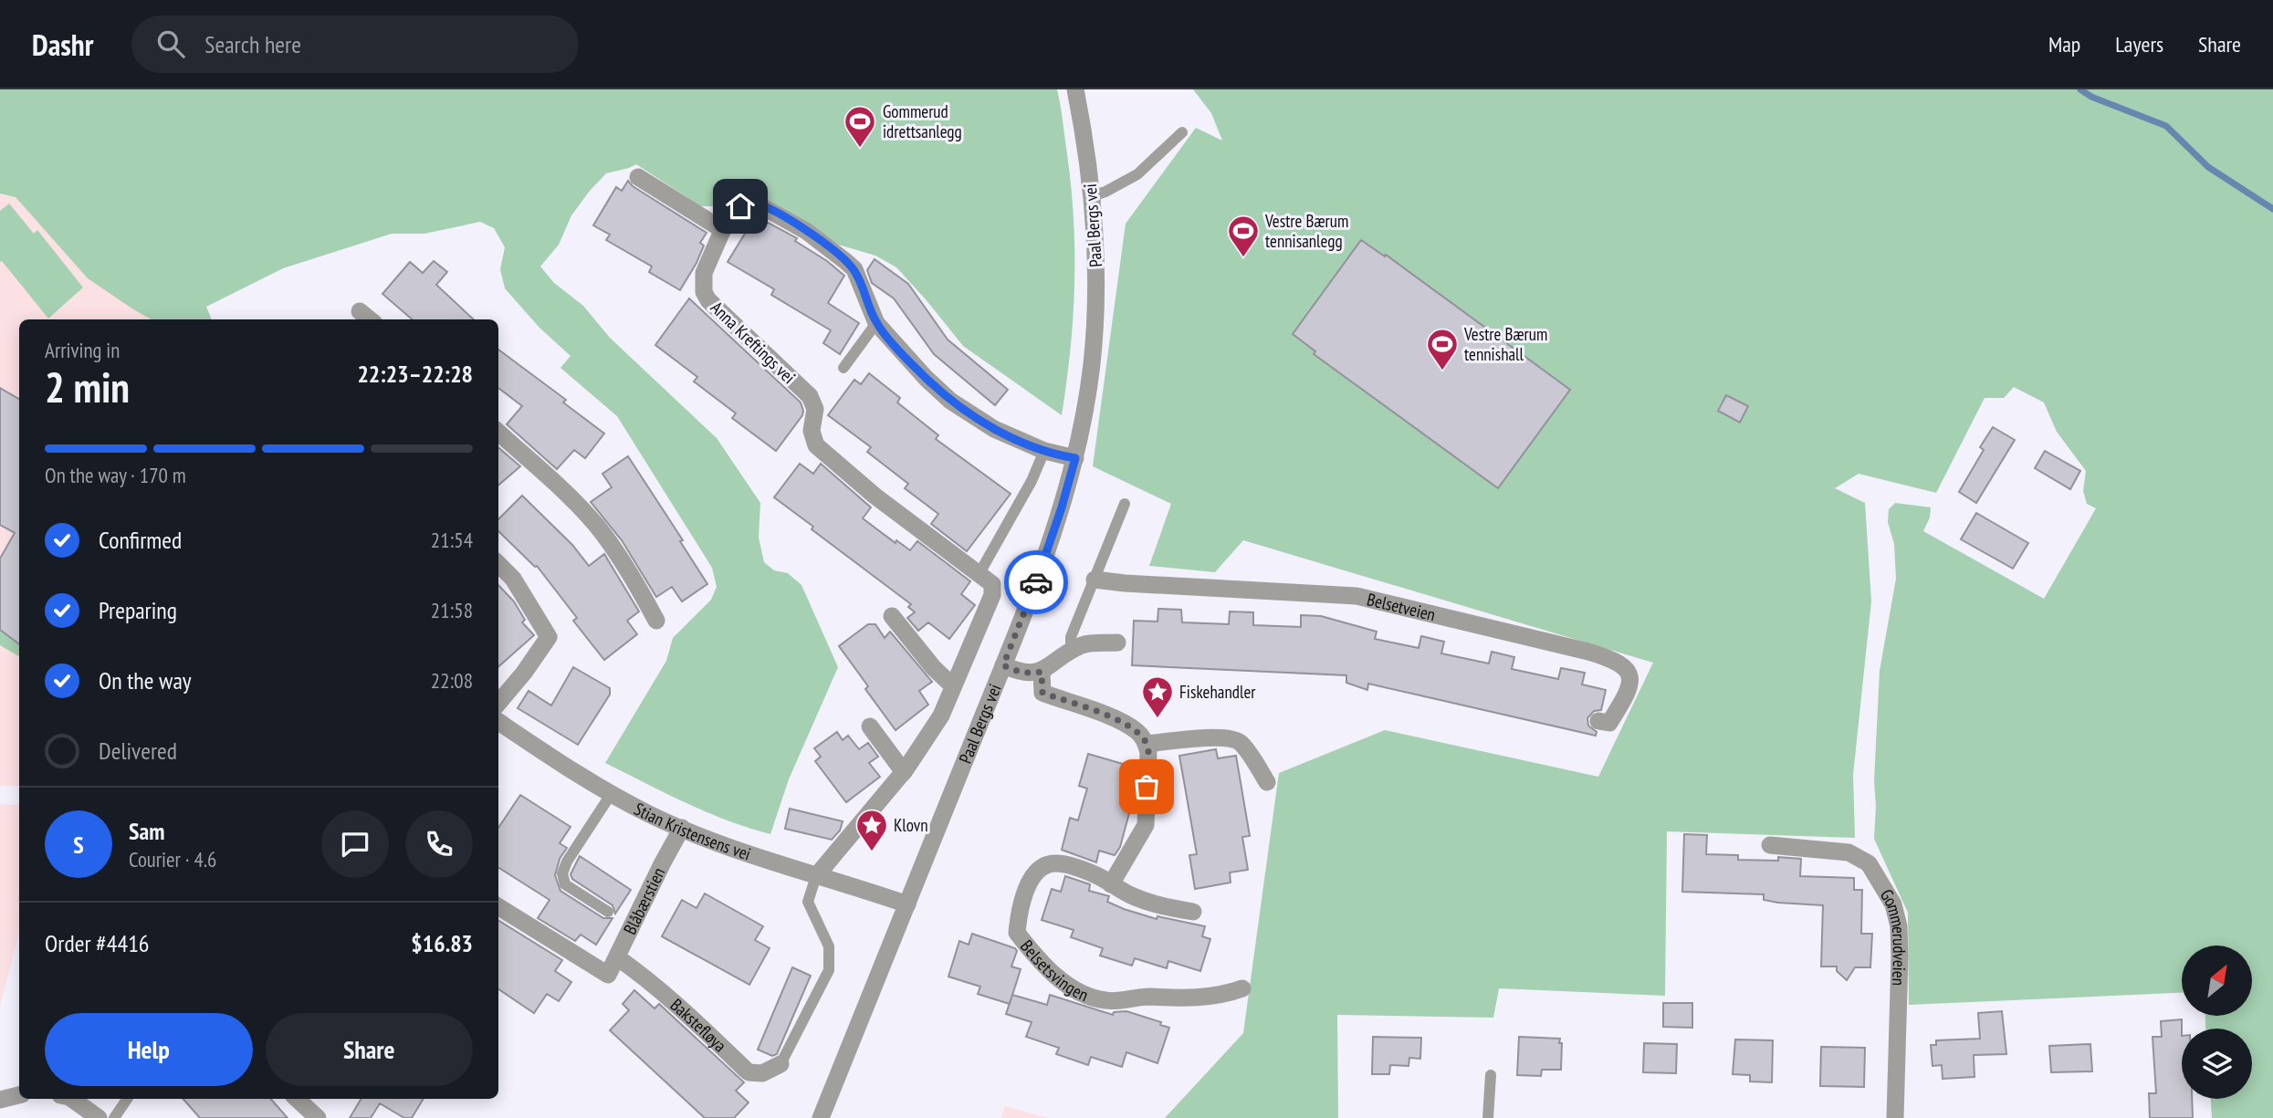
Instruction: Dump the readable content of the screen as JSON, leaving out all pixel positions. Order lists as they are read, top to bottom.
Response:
{
  "streets": {
    "street": [
      "Paal Bergs vei",
      "Anna Kreftings vei",
      "Belsetveien",
      "Stian Kristensens vei",
      "Blåbærstien",
      "Gommerudveien",
      "Belsetsvingen",
      "Bakstefløya"
    ]
  },
  "crossings": [
    ["Paal Bergs vei", "Anna Kreftings vei"],
    ["Paal Bergs vei", "Stian Kristensens vei"],
    ["Stian Kristensens vei", "Blåbærstien"],
    ["Blåbærstien", "Bakstefløya"]
  ],
  "places": {
    "sports": ["Gommerud idrettsanlegg", "Vestre Bærum tennisanlegg", "Vestre Bærum tennishall"],
    "place": ["Fiskehandler", "Klovn"]
  },
  "north": "top right",
  "page": {
    "header": "Dashr",
    "search": "Search here",
    "nav": ["Map", "Layers", "Share"],
    "heading": ["2 min", "Arriving in", "22:23–22:28"],
    "panel": [
      "Sam",
      "Courier · 4.6",
      "Order #4416",
      "$16.83"
    ],
    "bar": "On the way · 170 m",
    "list": [
      ["Confirmed", "21:54"],
      ["Preparing", "21:58"],
      ["On the way", "22:08"],
      "Delivered"
    ],
    "round": "S",
    "buttons": ["Help", "Share"]
  }
}
